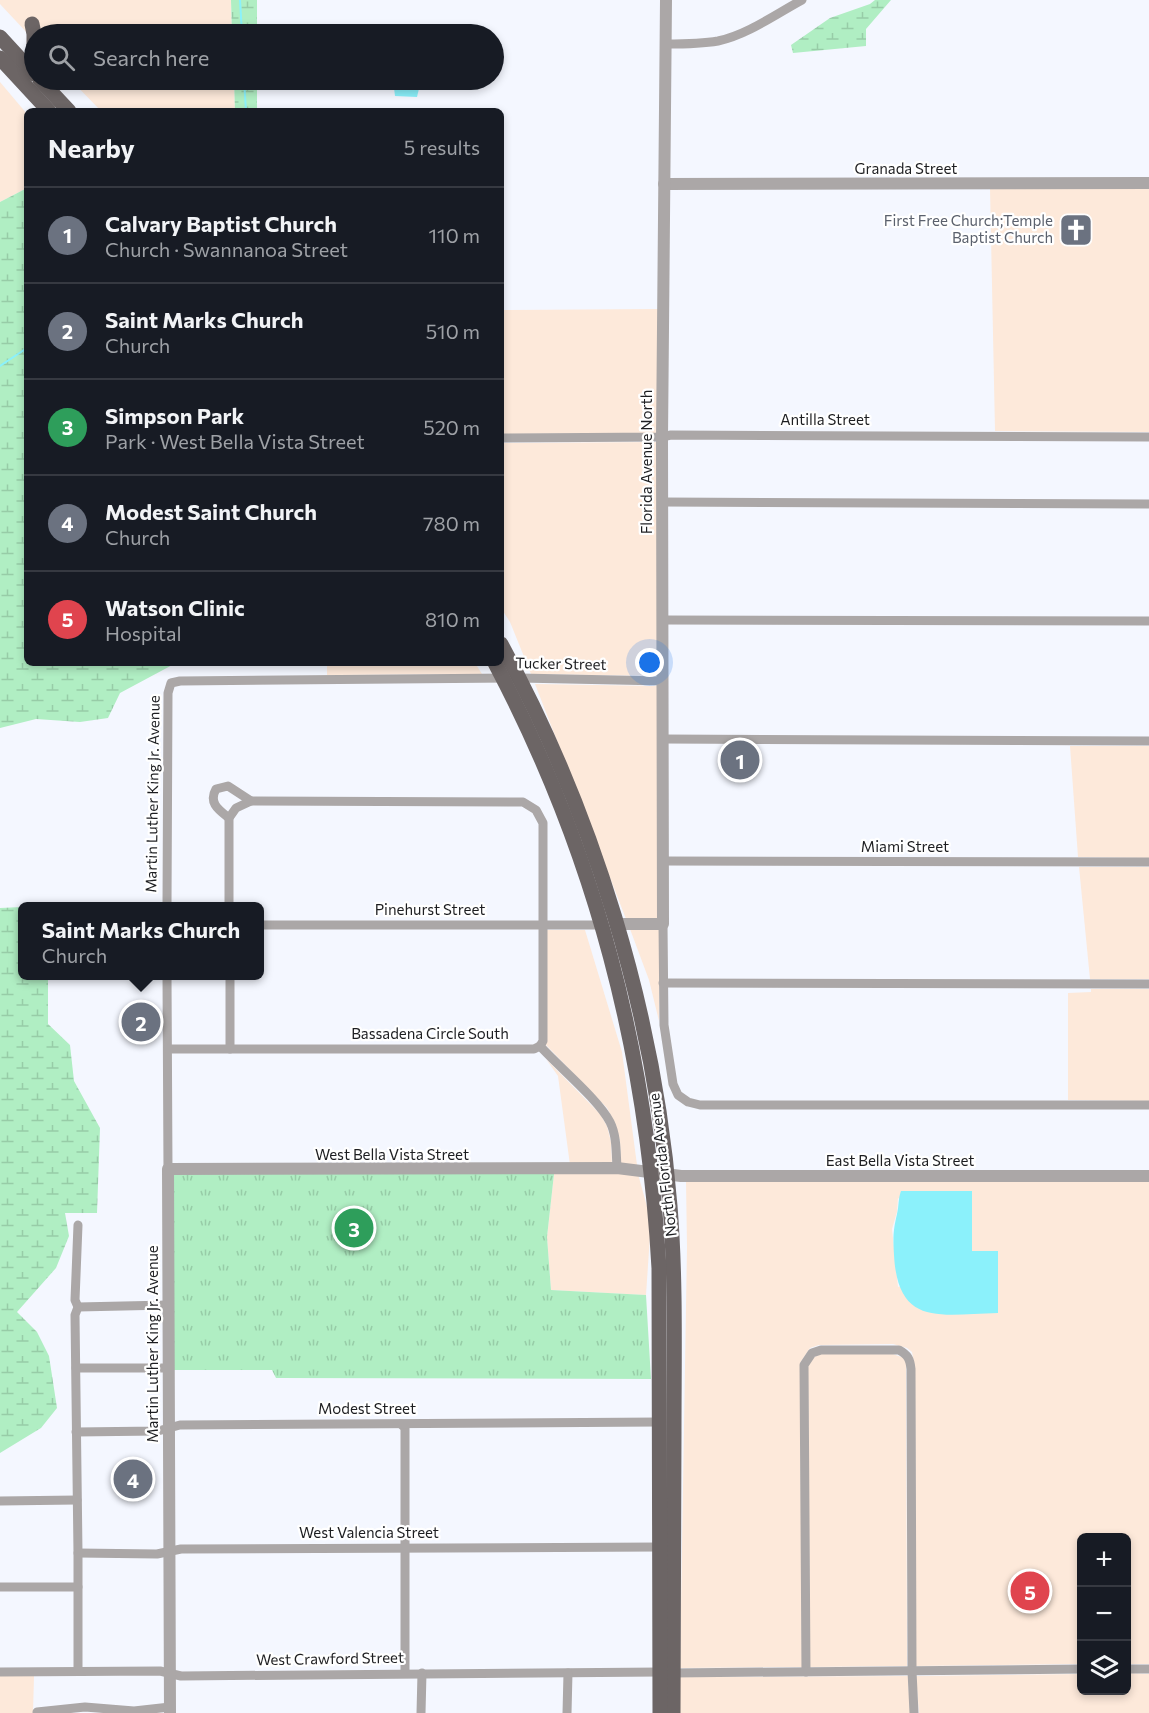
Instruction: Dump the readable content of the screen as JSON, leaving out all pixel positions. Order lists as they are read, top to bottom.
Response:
{
  "streets": {
    "main road": ["North Florida Avenue"],
    "street": [
      "Granada Street",
      "Antilla Street",
      "Florida Avenue North",
      "Tucker Street",
      "Martin Luther King Jr. Avenue",
      "Miami Street",
      "Pinehurst Street",
      "Bassadena Circle South",
      "West Bella Vista Street",
      "East Bella Vista Street",
      "Modest Street",
      "West Valencia Street",
      "West Crawford Street"
    ]
  },
  "crossings": [
    ["Granada Street", "Florida Avenue North"],
    ["Antilla Street", "Florida Avenue North"],
    ["Florida Avenue North", "Tucker Street"],
    ["Florida Avenue North", "Miami Street"],
    ["Florida Avenue North", "Pinehurst Street"],
    ["Tucker Street", "Martin Luther King Jr. Avenue"],
    ["Tucker Street", "North Florida Avenue"],
    ["Martin Luther King Jr. Avenue", "Bassadena Circle South"],
    ["Martin Luther King Jr. Avenue", "West Bella Vista Street"],
    ["Martin Luther King Jr. Avenue", "Modest Street"],
    ["Martin Luther King Jr. Avenue", "West Valencia Street"],
    ["Martin Luther King Jr. Avenue", "West Crawford Street"],
    ["Pinehurst Street", "North Florida Avenue"],
    ["West Bella Vista Street", "East Bella Vista Street"],
    ["West Bella Vista Street", "North Florida Avenue"],
    ["East Bella Vista Street", "North Florida Avenue"],
    ["North Florida Avenue", "Modest Street"],
    ["North Florida Avenue", "West Valencia Street"],
    ["North Florida Avenue", "West Crawford Street"]
  ],
  "places": {
    "church": ["First Free Church;Temple Baptist Church"]
  },
  "page": {
    "search": "Search here",
    "heading": ["Nearby", "5 results"],
    "list": [
      {
        "mark": "1",
        "name": "Calvary Baptist Church",
        "note": "Church · Swannanoa Street",
        "value": "110 m"
      },
      {
        "mark": "2",
        "name": "Saint Marks Church",
        "note": "Church",
        "value": "510 m"
      },
      {
        "mark": "3",
        "name": "Simpson Park",
        "note": "Park · West Bella Vista Street",
        "value": "520 m"
      },
      {
        "mark": "4",
        "name": "Modest Saint Church",
        "note": "Church",
        "value": "780 m"
      },
      {
        "mark": "5",
        "name": "Watson Clinic",
        "note": "Hospital",
        "value": "810 m"
      }
    ],
    "pins": [
      "1",
      "2",
      "3",
      "4",
      "5"
    ],
    "popup": ["Saint Marks Church", "Church"],
    "map_buttons": ["+", "−"]
  }
}
